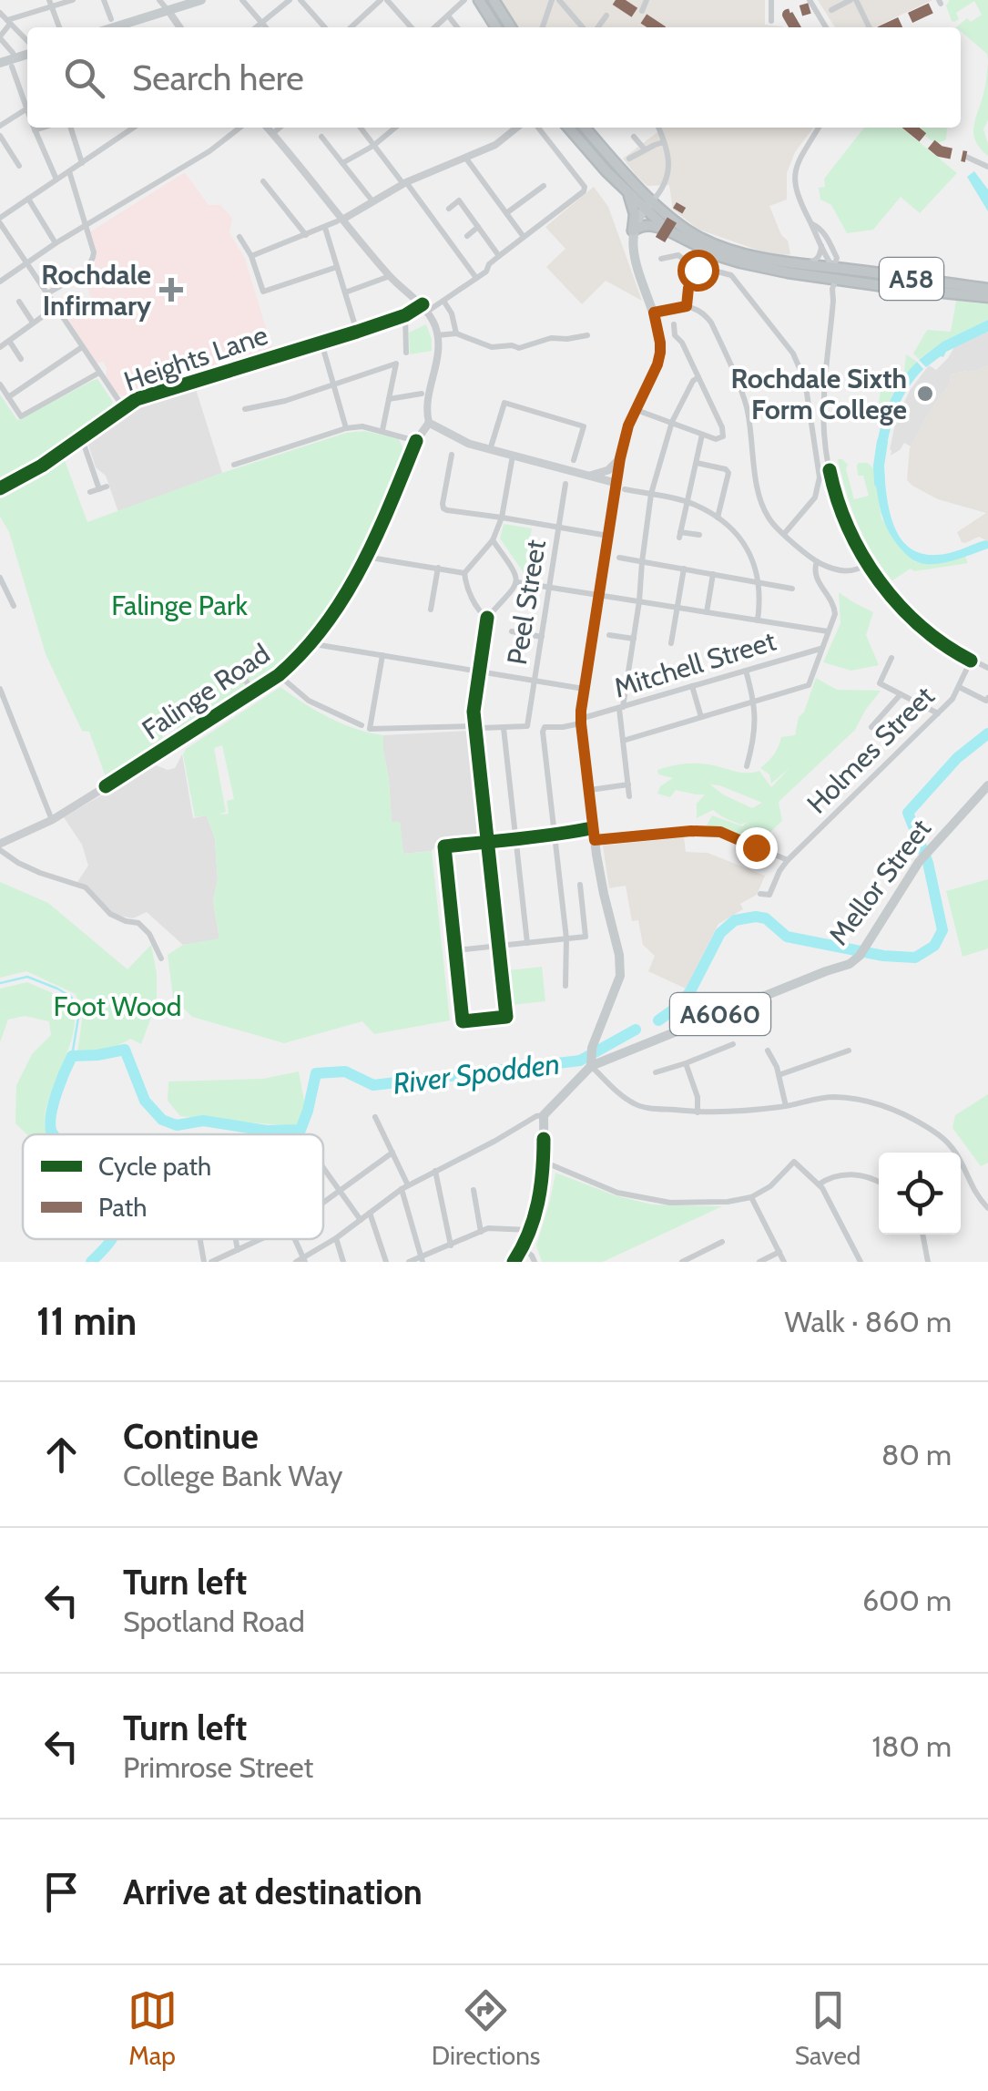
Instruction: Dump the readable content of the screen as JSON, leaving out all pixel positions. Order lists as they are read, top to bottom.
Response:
{
  "streets": {
    "highway": ["A58"],
    "main road": ["Falinge Road", "Mellor Street", "A6060"],
    "street": [
      "Heights Lane",
      "Peel Street",
      "Mitchell Street",
      "Holmes Street"
    ]
  },
  "crossings": [
    ["Heights Lane", "Falinge Road"]
  ],
  "water": ["River Spodden"],
  "parks": ["Falinge Park", "Foot Wood"],
  "places": {
    "health": ["Rochdale Infirmary"],
    "other": ["Rochdale Sixth Form College"]
  },
  "legend": ["Cycle path", "Path"],
  "page": {
    "search": "Search here",
    "heading": ["11 min", "Walk · 860 m"],
    "list": [
      ["Continue", "College Bank Way", "80 m"],
      ["Turn left", "Spotland Road", "600 m"],
      ["Turn left", "Primrose Street", "180 m"],
      "Arrive at destination"
    ],
    "nav": ["Map", "Directions", "Saved"]
  }
}
